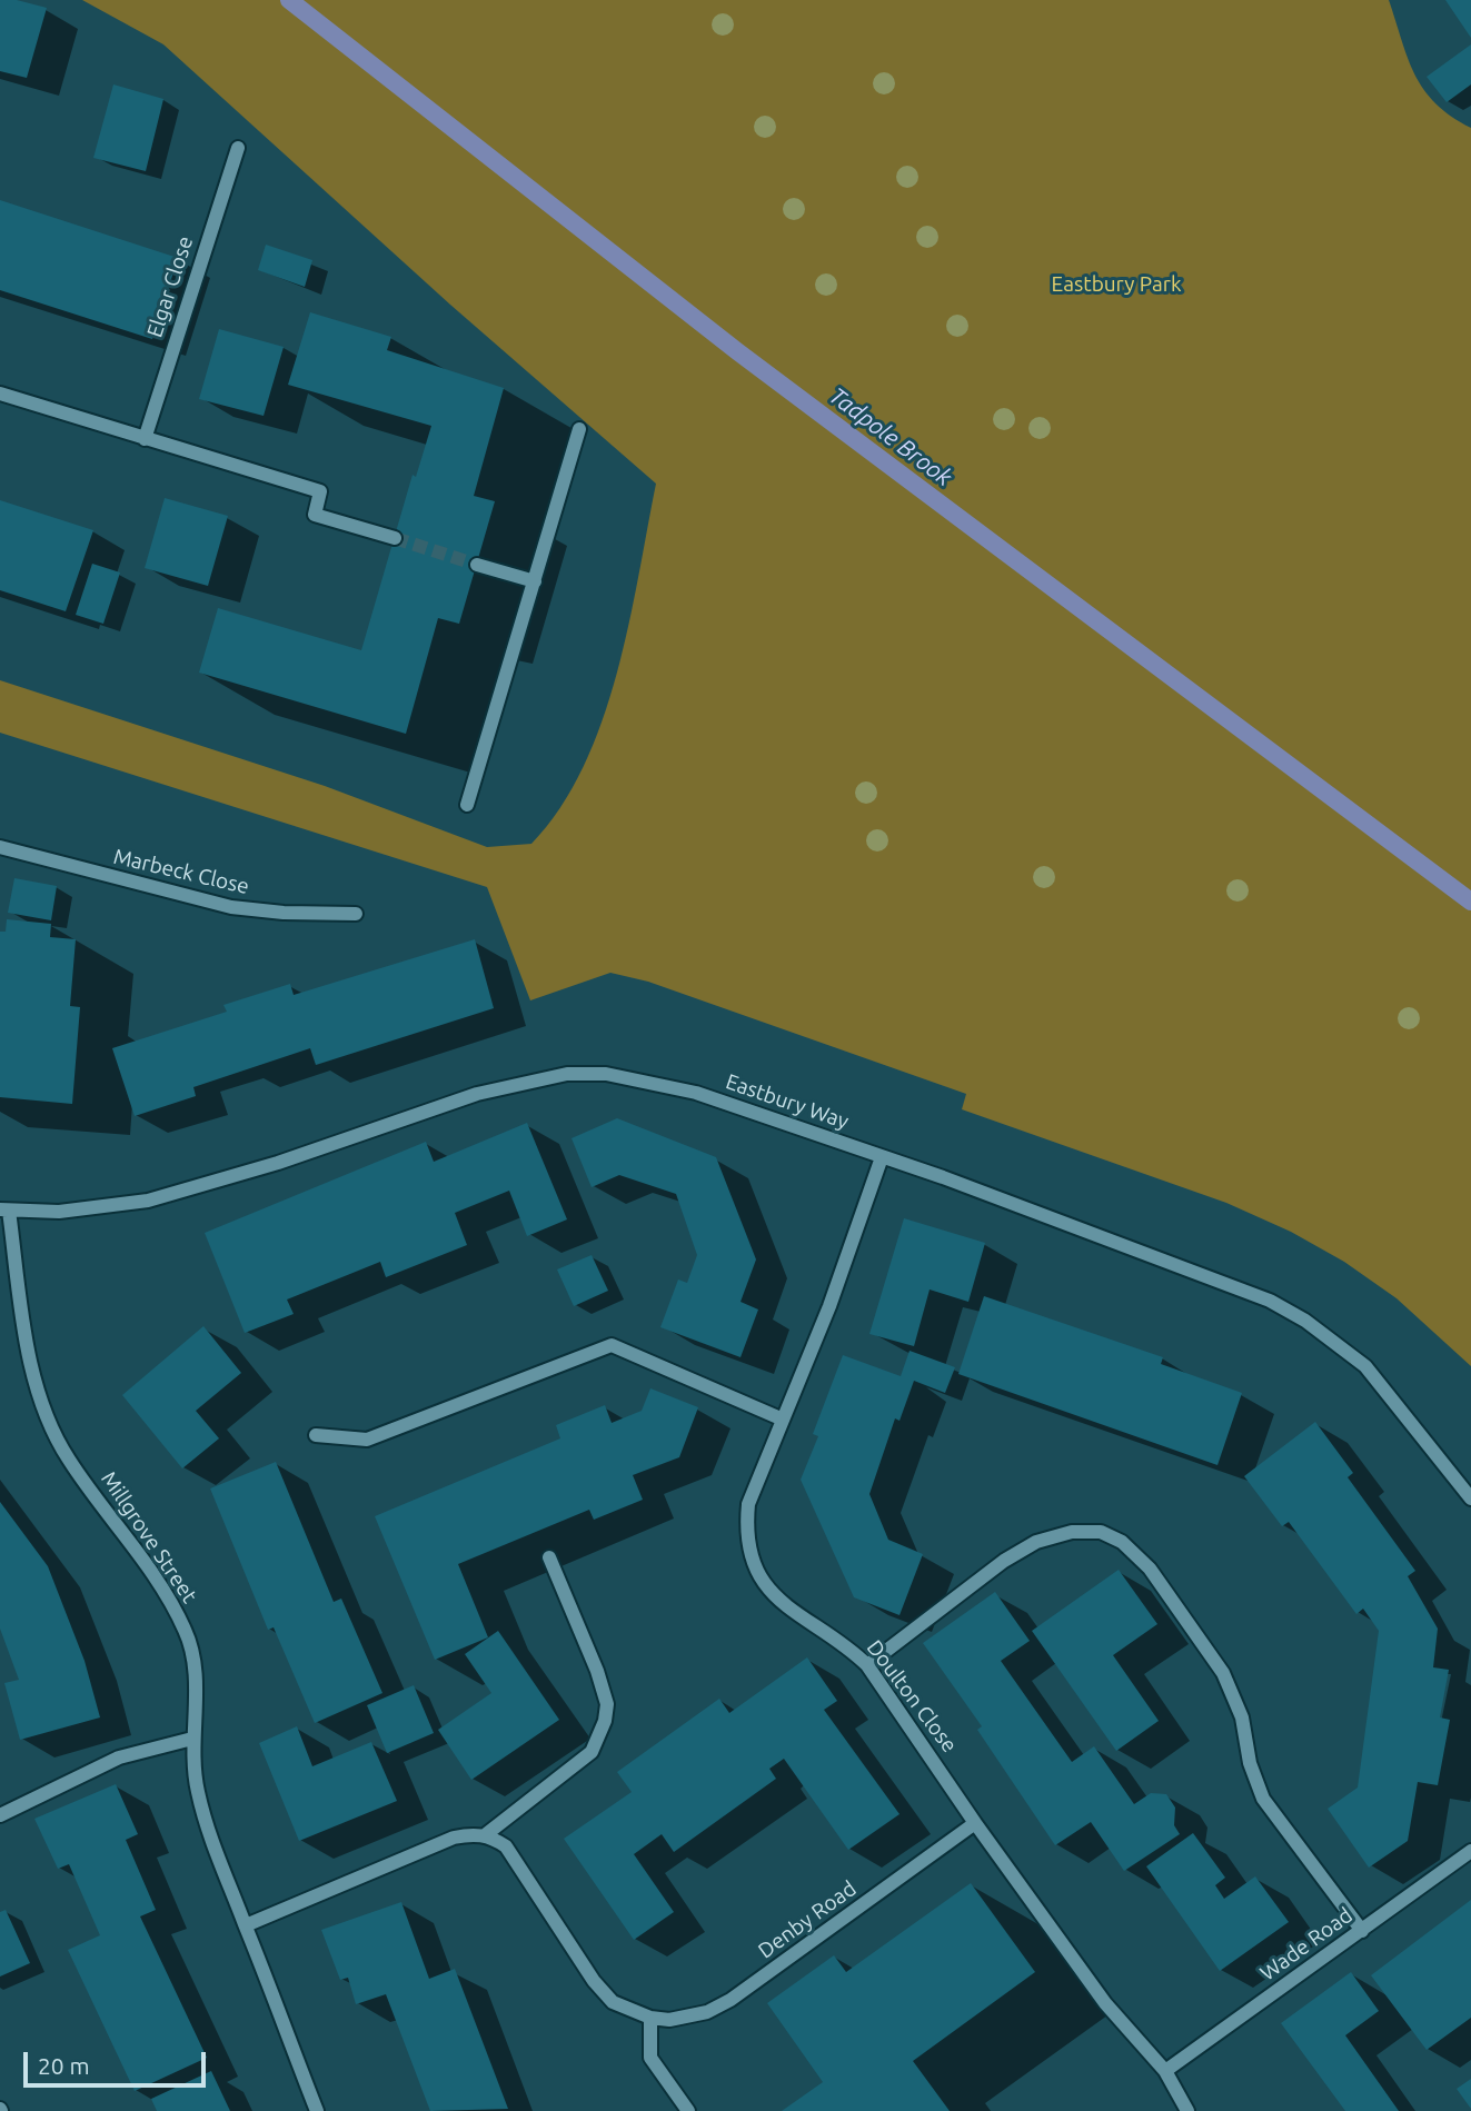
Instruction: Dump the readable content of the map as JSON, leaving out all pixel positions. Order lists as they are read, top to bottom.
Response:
{
  "streets": {
    "street": [
      "Elgar Close",
      "Marbeck Close",
      "Eastbury Way",
      "Millgrove Street",
      "Doulton Close",
      "Denby Road",
      "Wade Road"
    ]
  },
  "crossings": [
    ["Eastbury Way", "Millgrove Street"],
    ["Eastbury Way", "Doulton Close"],
    ["Doulton Close", "Denby Road"],
    ["Doulton Close", "Wade Road"]
  ],
  "water": ["Tadpole Brook"],
  "parks": ["Eastbury Park"],
  "scale_bar": "20 m"
}
